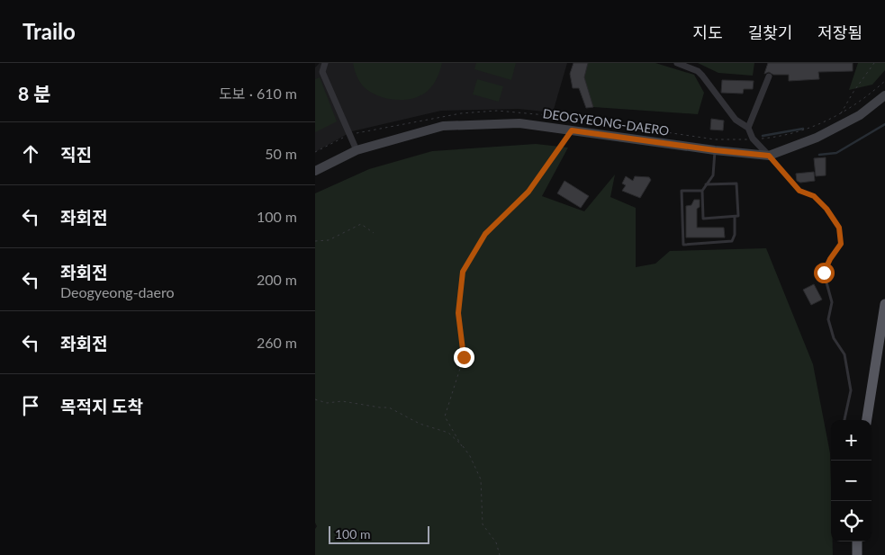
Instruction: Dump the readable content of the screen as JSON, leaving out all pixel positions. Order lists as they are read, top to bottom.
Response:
{
  "streets": {
    "main road": ["DEOGYEONG-DAERO"]
  },
  "scale_bar": "100 m",
  "page": {
    "header": "Trailo",
    "nav": ["지도", "길찾기", "저장됨"],
    "heading": ["8 분", "도보 · 610 m"],
    "list": [
      ["직진", "50 m"],
      ["좌회전", "100 m"],
      ["좌회전", "Deogyeong-daero", "200 m"],
      ["좌회전", "260 m"],
      "목적지 도착"
    ],
    "map_buttons": ["+", "−"],
    "scale": "100 m"
  }
}
